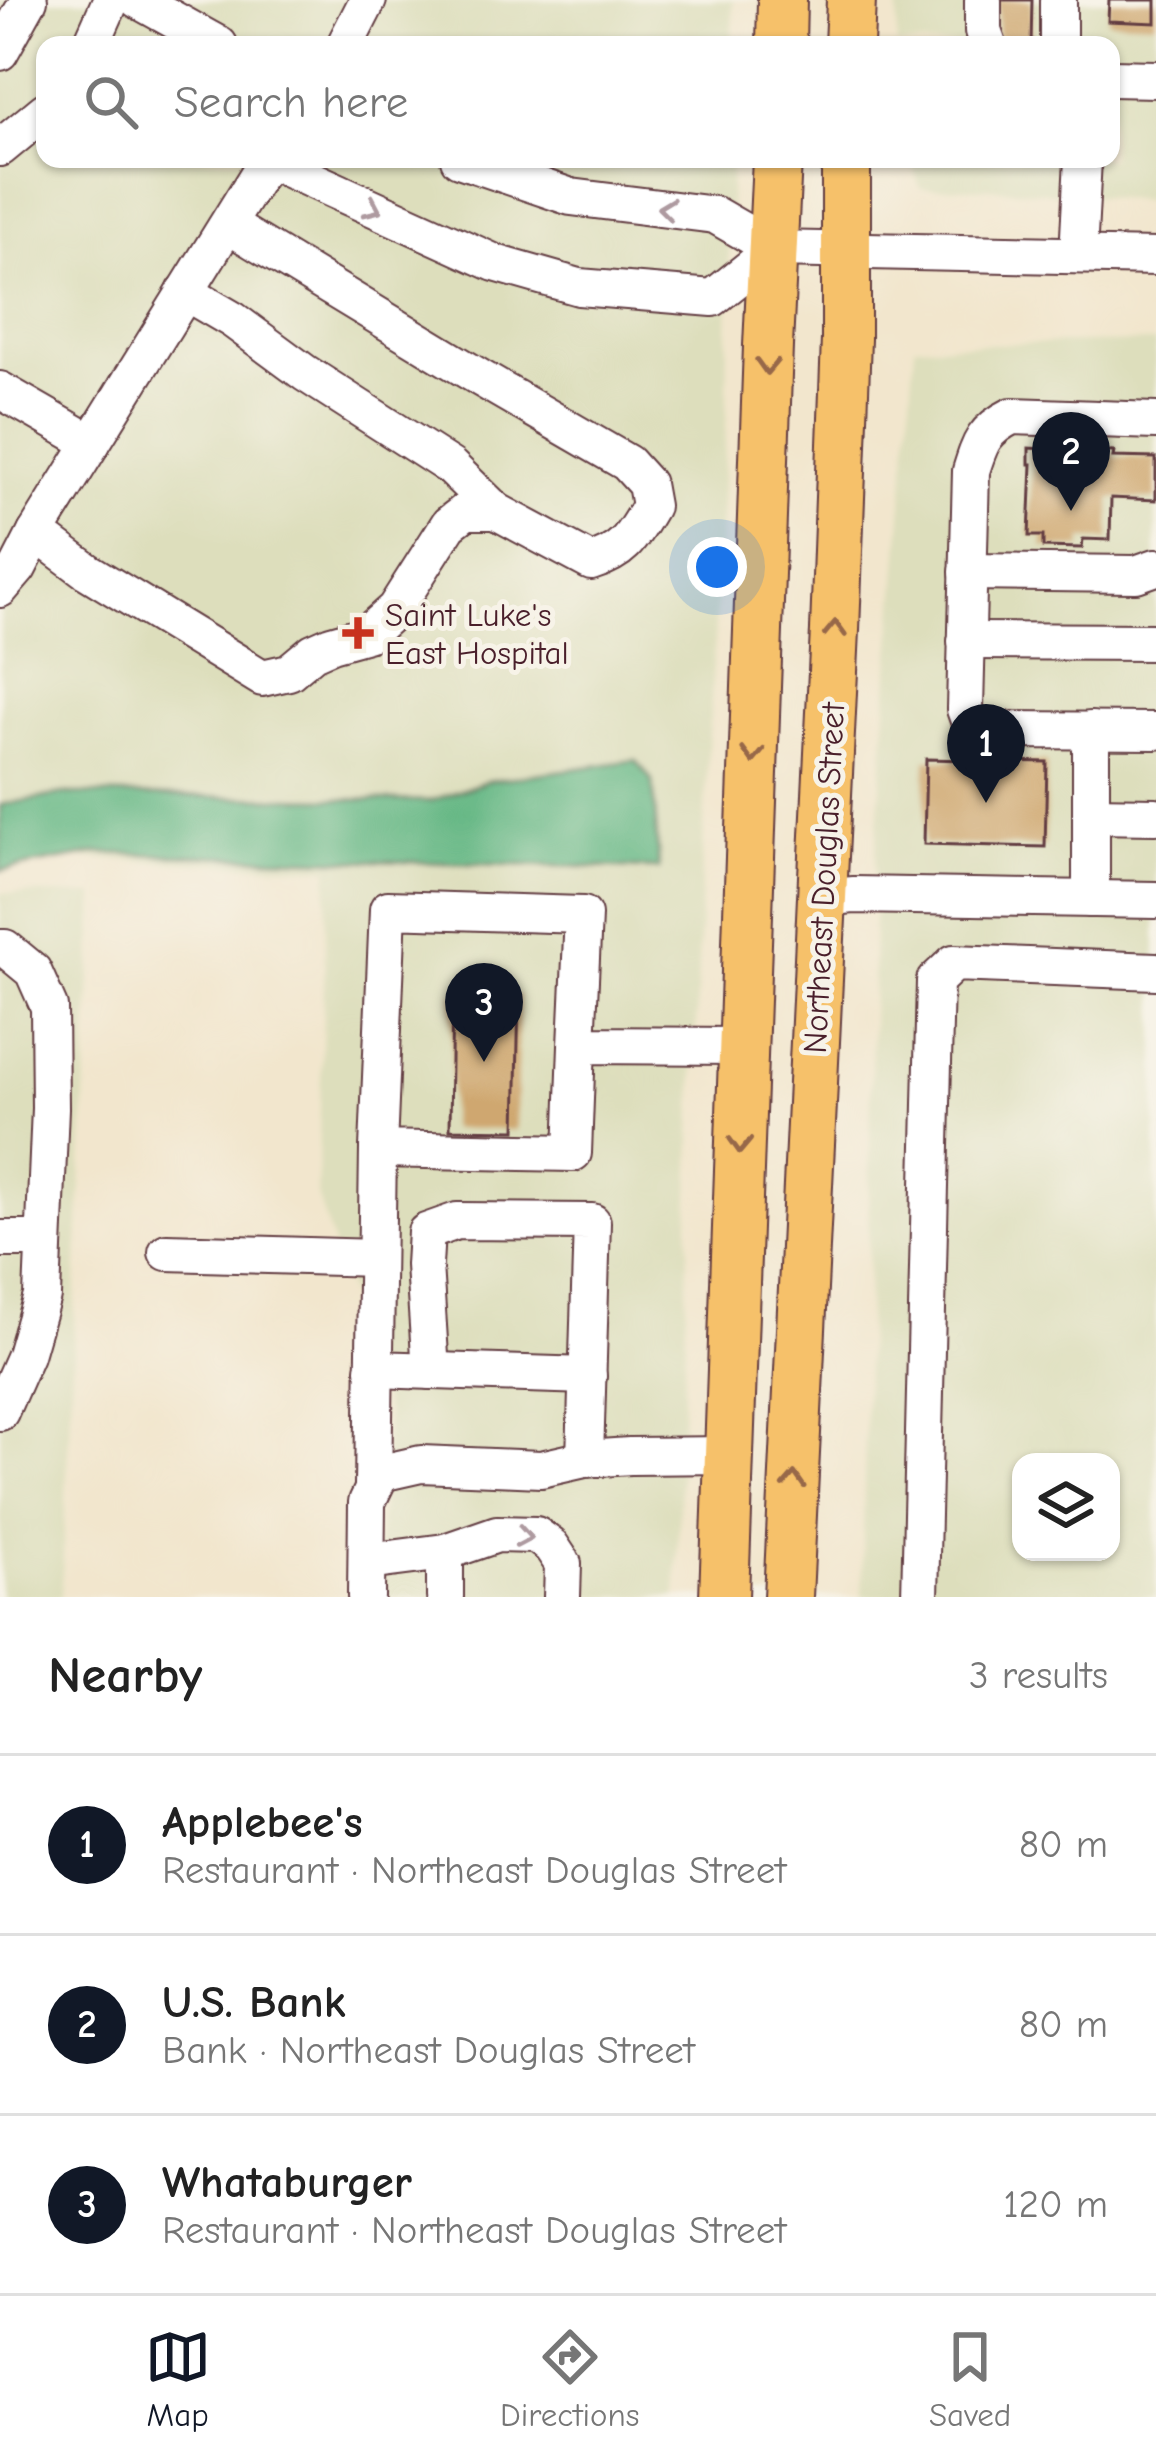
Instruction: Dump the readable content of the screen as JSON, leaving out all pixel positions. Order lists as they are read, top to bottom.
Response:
{
  "streets": {
    "main road": ["Northeast Douglas Street"]
  },
  "places": {
    "health": ["Saint Luke's East Hospital"]
  },
  "page": {
    "search": "Search here",
    "pins": ["2", "1", "3"],
    "heading": ["Nearby", "3 results"],
    "list": [
      {
        "mark": "1",
        "name": "Applebee's",
        "note": "Restaurant · Northeast Douglas Street",
        "value": "80 m"
      },
      {
        "mark": "2",
        "name": "U.S. Bank",
        "note": "Bank · Northeast Douglas Street",
        "value": "80 m"
      },
      {
        "mark": "3",
        "name": "Whataburger",
        "note": "Restaurant · Northeast Douglas Street",
        "value": "120 m"
      }
    ],
    "nav": ["Map", "Directions", "Saved"]
  }
}
